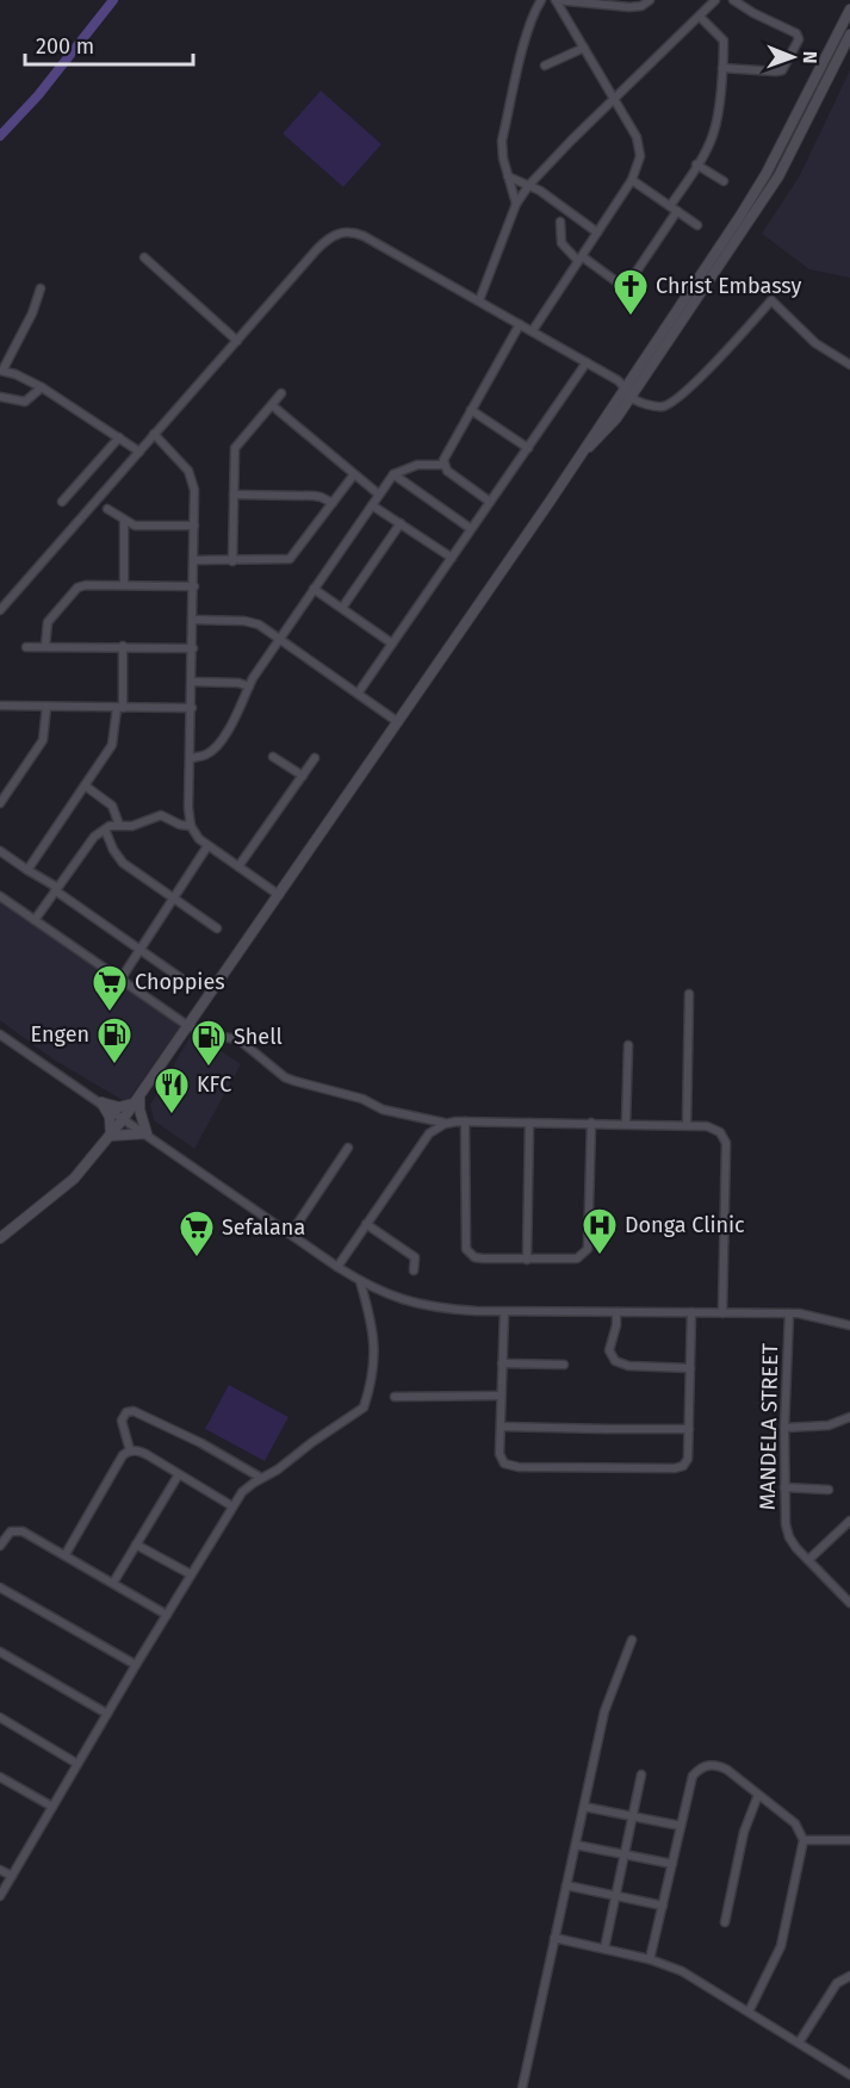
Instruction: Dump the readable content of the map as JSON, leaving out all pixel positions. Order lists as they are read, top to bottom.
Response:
{
  "streets": {
    "street": ["MANDELA STREET"]
  },
  "places": {
    "church": ["Christ Embassy"],
    "supermarket": ["Choppies", "Sefalana"],
    "fuel station": ["Engen", "Shell"],
    "restaurant": ["KFC"],
    "hospital": ["Donga Clinic"]
  },
  "scale_bar": "200 m",
  "north": "right"
}
